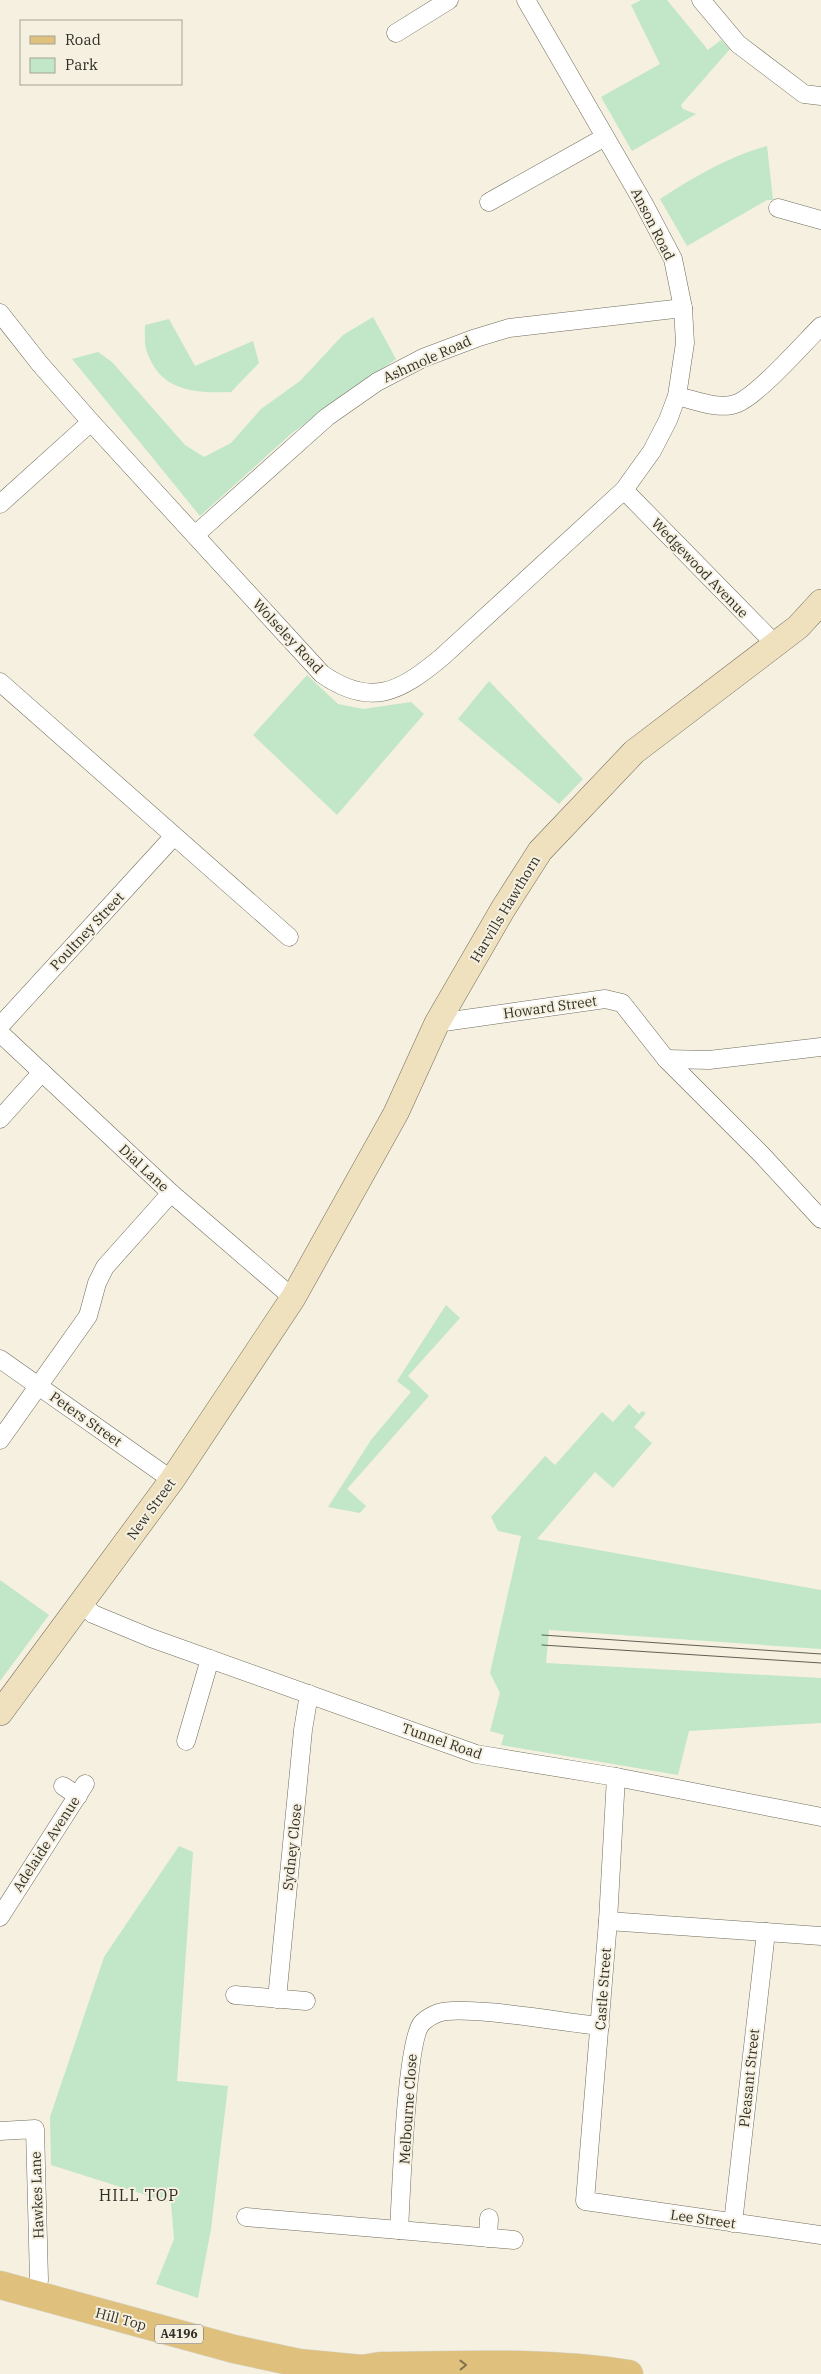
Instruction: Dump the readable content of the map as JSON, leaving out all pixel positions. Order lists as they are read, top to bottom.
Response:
{
  "streets": {
    "main road": ["Hill Top", "A4196"],
    "street": [
      "Anson Road",
      "Ashmole Road",
      "Wedgewood Avenue",
      "Wolseley Road",
      "Harvills Hawthorn",
      "Poultney Street",
      "Howard Street",
      "Dial Lane",
      "Peters Street",
      "New Street",
      "Tunnel Road",
      "Adelaide Avenue",
      "Sydney Close",
      "Castle Street",
      "Pleasant Street",
      "Melbourne Close",
      "Hawkes Lane",
      "Lee Street"
    ]
  },
  "crossings": [
    ["Anson Road", "Ashmole Road"],
    ["Anson Road", "Wedgewood Avenue"],
    ["Anson Road", "Wolseley Road"],
    ["Ashmole Road", "Wolseley Road"],
    ["Wedgewood Avenue", "Wolseley Road"],
    ["Wedgewood Avenue", "Harvills Hawthorn"],
    ["Harvills Hawthorn", "Howard Street"],
    ["Harvills Hawthorn", "Dial Lane"],
    ["Harvills Hawthorn", "New Street"],
    ["Dial Lane", "New Street"],
    ["Peters Street", "New Street"],
    ["New Street", "Tunnel Road"],
    ["Tunnel Road", "Sydney Close"],
    ["Tunnel Road", "Castle Street"],
    ["Castle Street", "Melbourne Close"],
    ["Castle Street", "Lee Street"],
    ["Pleasant Street", "Lee Street"],
    ["Hawkes Lane", "Hill Top"]
  ],
  "one_way": ["Hill Top"],
  "districts": ["HILL TOP"],
  "legend": ["Road", "Park"]
}
